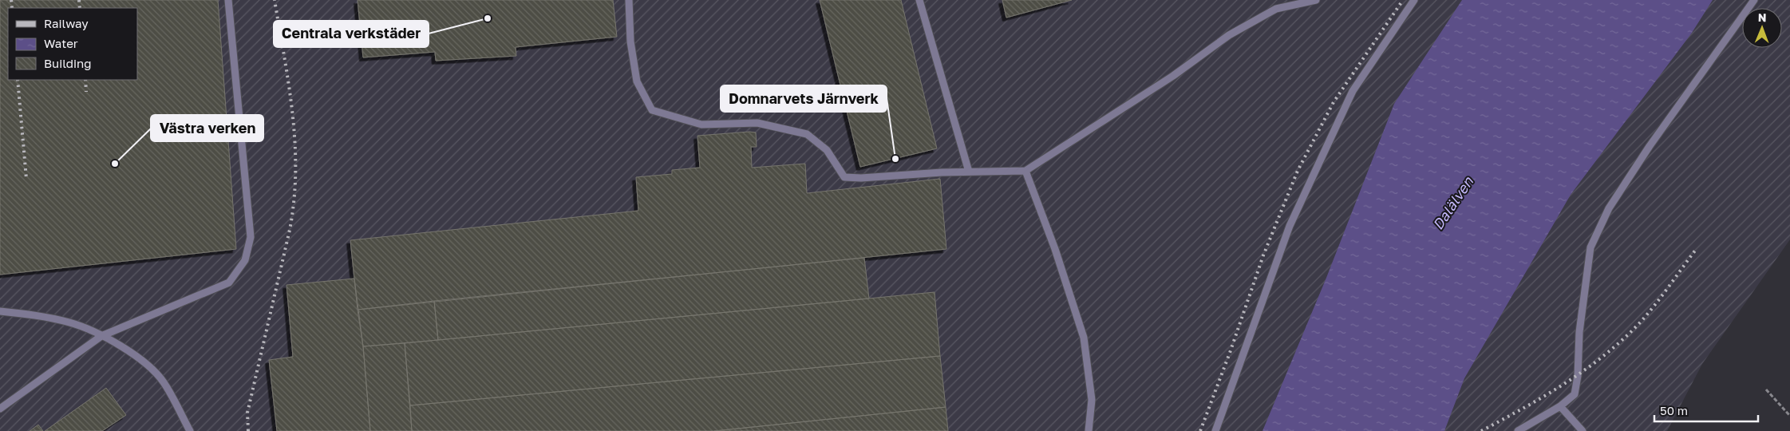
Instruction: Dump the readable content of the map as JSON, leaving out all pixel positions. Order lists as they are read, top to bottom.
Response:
{
  "water": ["Dalälven"],
  "places": ["Centrala verkstäder", "Domnarvets Järnverk", "Västra verken"],
  "legend": ["Railway", "Water", "Building"],
  "scale_bar": "50 m",
  "north": "top"
}
